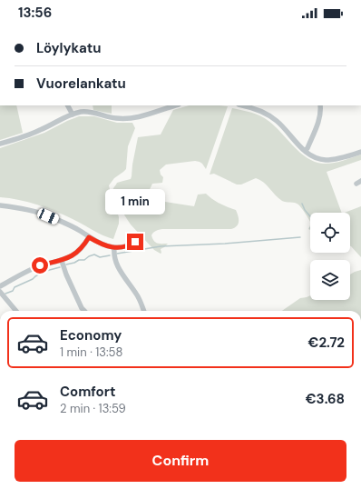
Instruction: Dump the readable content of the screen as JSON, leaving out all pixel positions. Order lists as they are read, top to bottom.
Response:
{
  "page": {
    "status": "13:56",
    "banner": ["Löylykatu", "Vuorelankatu"],
    "bubble": "1 min",
    "list": [
      {
        "name": "Economy",
        "note": "1 min · 13:58",
        "value": "€2.72"
      },
      {
        "name": "Comfort",
        "note": "2 min · 13:59",
        "value": "€3.68"
      }
    ],
    "buttons": "Confirm"
  }
}
